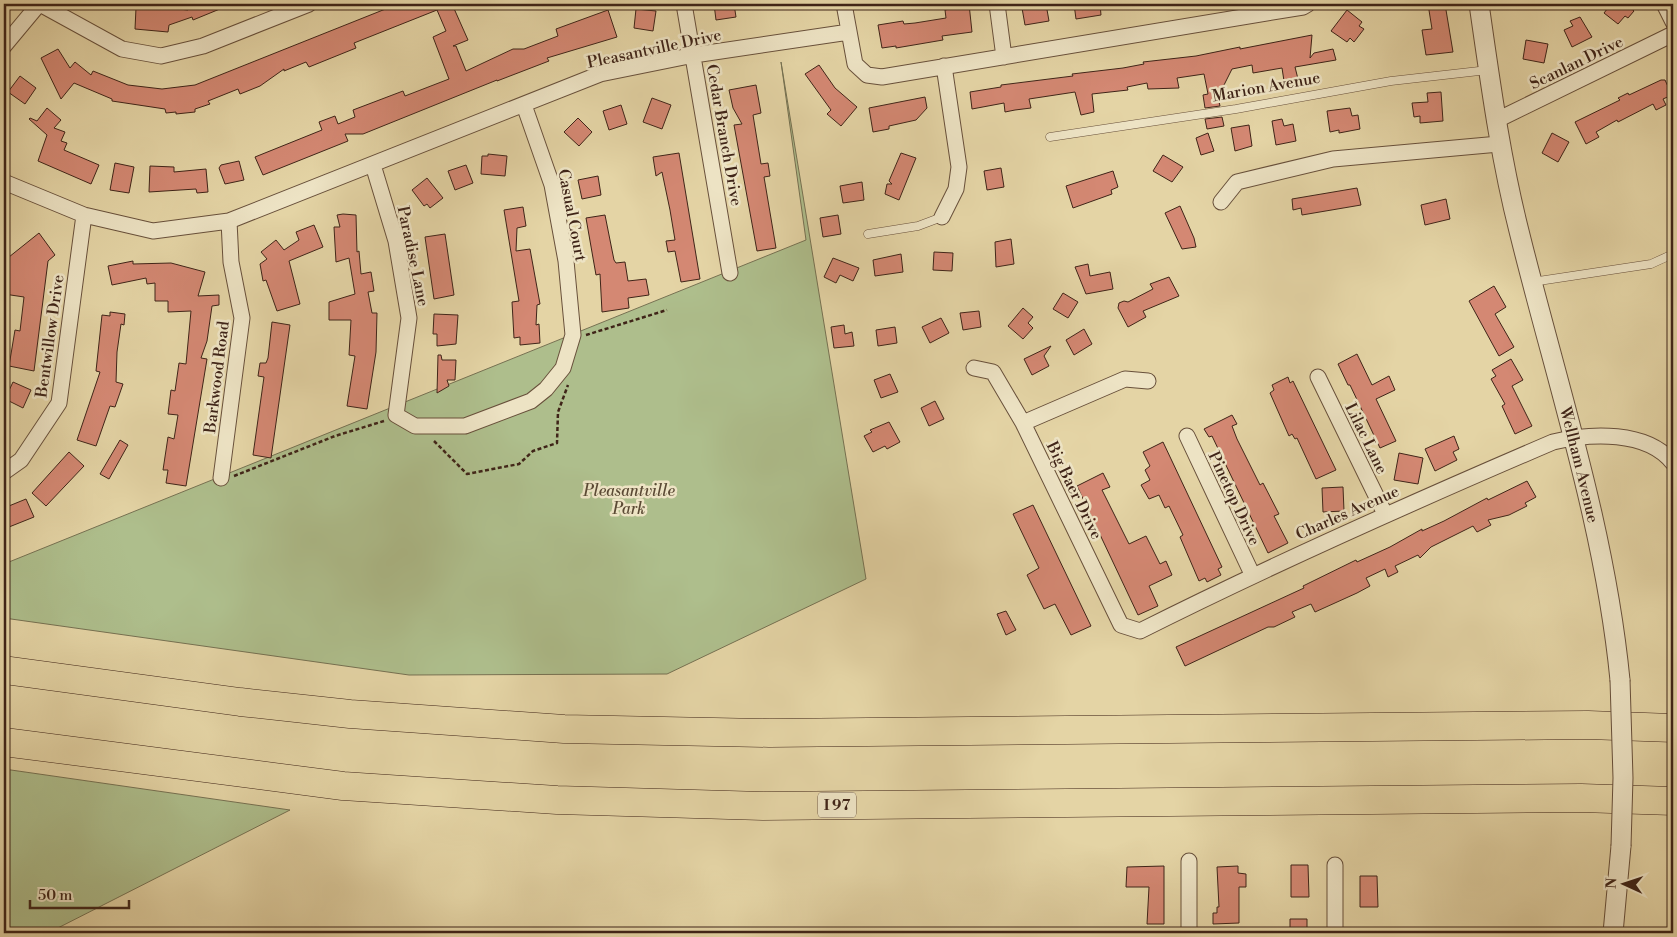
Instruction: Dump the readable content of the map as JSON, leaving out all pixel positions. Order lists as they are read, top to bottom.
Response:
{
  "streets": {
    "highway": ["I 97"],
    "street": [
      "Pleasantville Drive",
      "Scanlan Drive",
      "Cedar Branch Drive",
      "Casual Court",
      "Paradise Lane",
      "Bentwillow Drive",
      "Barkwood Road",
      "Lilac Lane",
      "Wellham Avenue",
      "Big Baer Drive",
      "Pinetop Drive",
      "Charles Avenue"
    ],
    "lane": ["Marion Avenue"]
  },
  "crossings": [
    ["Pleasantville Drive", "Cedar Branch Drive"],
    ["Pleasantville Drive", "Casual Court"],
    ["Pleasantville Drive", "Paradise Lane"],
    ["Pleasantville Drive", "Bentwillow Drive"],
    ["Pleasantville Drive", "Barkwood Road"],
    ["Scanlan Drive", "Wellham Avenue"],
    ["Marion Avenue", "Wellham Avenue"],
    ["Casual Court", "Paradise Lane"],
    ["Lilac Lane", "Charles Avenue"],
    ["Wellham Avenue", "Charles Avenue"],
    ["Big Baer Drive", "Charles Avenue"],
    ["Pinetop Drive", "Charles Avenue"]
  ],
  "parks": ["Pleasantville Park"],
  "scale_bar": "50 m",
  "north": "left"
}
